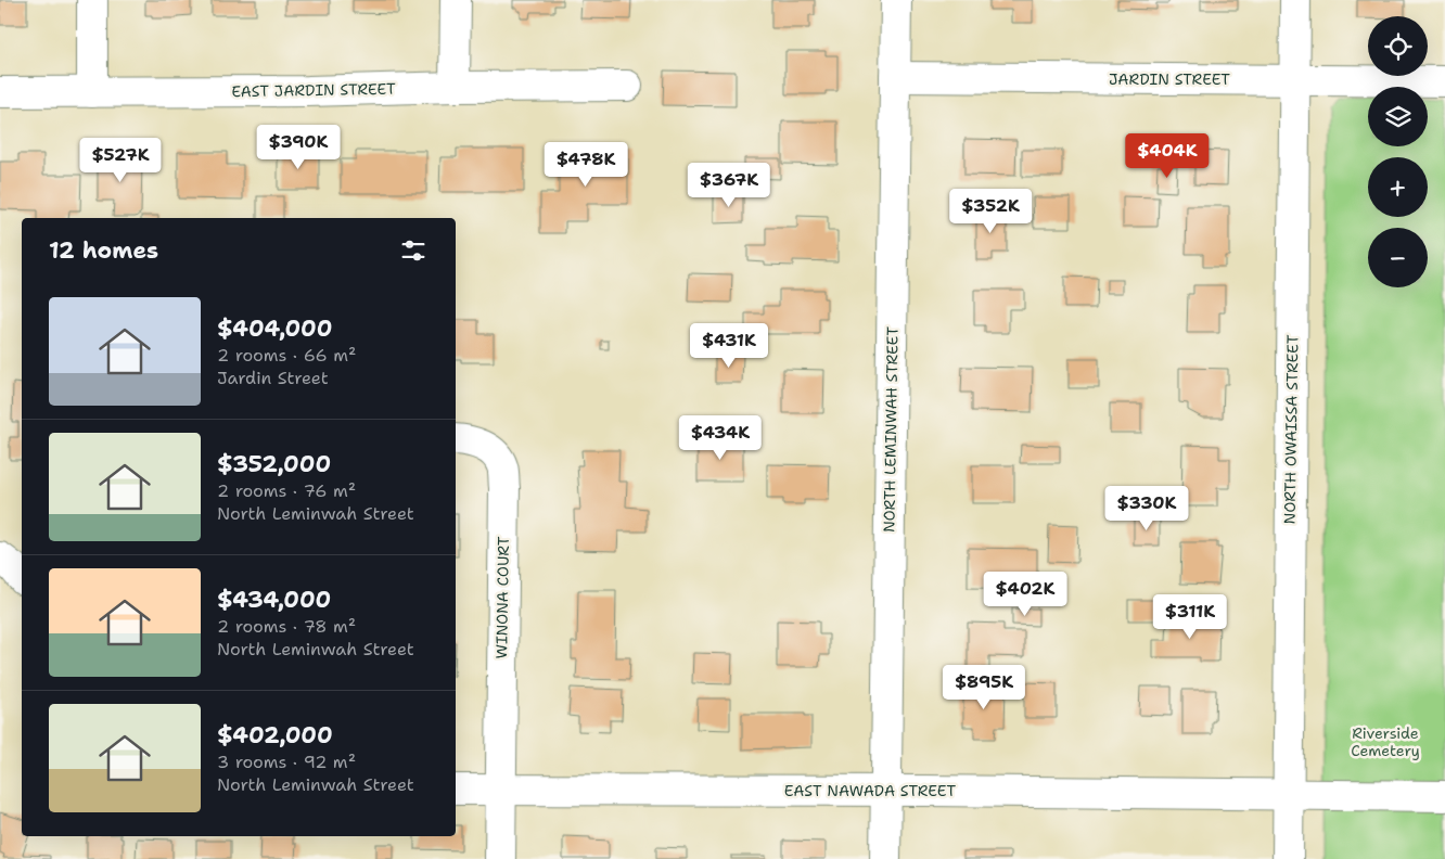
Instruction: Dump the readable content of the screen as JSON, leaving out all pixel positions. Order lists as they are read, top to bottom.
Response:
{
  "streets": {
    "street": [
      "JARDIN STREET",
      "EAST JARDIN STREET",
      "NORTH LEMINWAH STREET",
      "NORTH OWAISSA STREET",
      "WINONA COURT",
      "EAST NAWADA STREET"
    ]
  },
  "crossings": [
    ["JARDIN STREET", "NORTH LEMINWAH STREET"],
    ["JARDIN STREET", "NORTH OWAISSA STREET"],
    ["NORTH LEMINWAH STREET", "EAST NAWADA STREET"],
    ["NORTH OWAISSA STREET", "EAST NAWADA STREET"],
    ["WINONA COURT", "EAST NAWADA STREET"]
  ],
  "parks": ["Riverside Cemetery"],
  "page": {
    "map_buttons": ["+", "−"],
    "price": [
      "$390K",
      "$404K",
      "$527K",
      "$478K",
      "$367K",
      "$352K",
      "$431K",
      "$434K",
      "$330K",
      "$402K",
      "$311K",
      "$895K"
    ],
    "heading": "12 homes",
    "list": [
      {
        "name": "$404,000",
        "note": "2 rooms · 66 m² · Jardin Street"
      },
      {
        "name": "$352,000",
        "note": "2 rooms · 76 m² · North Leminwah Street"
      },
      {
        "name": "$434,000",
        "note": "2 rooms · 78 m² · North Leminwah Street"
      },
      {
        "name": "$402,000",
        "note": "3 rooms · 92 m² · North Leminwah Street"
      }
    ]
  }
}
